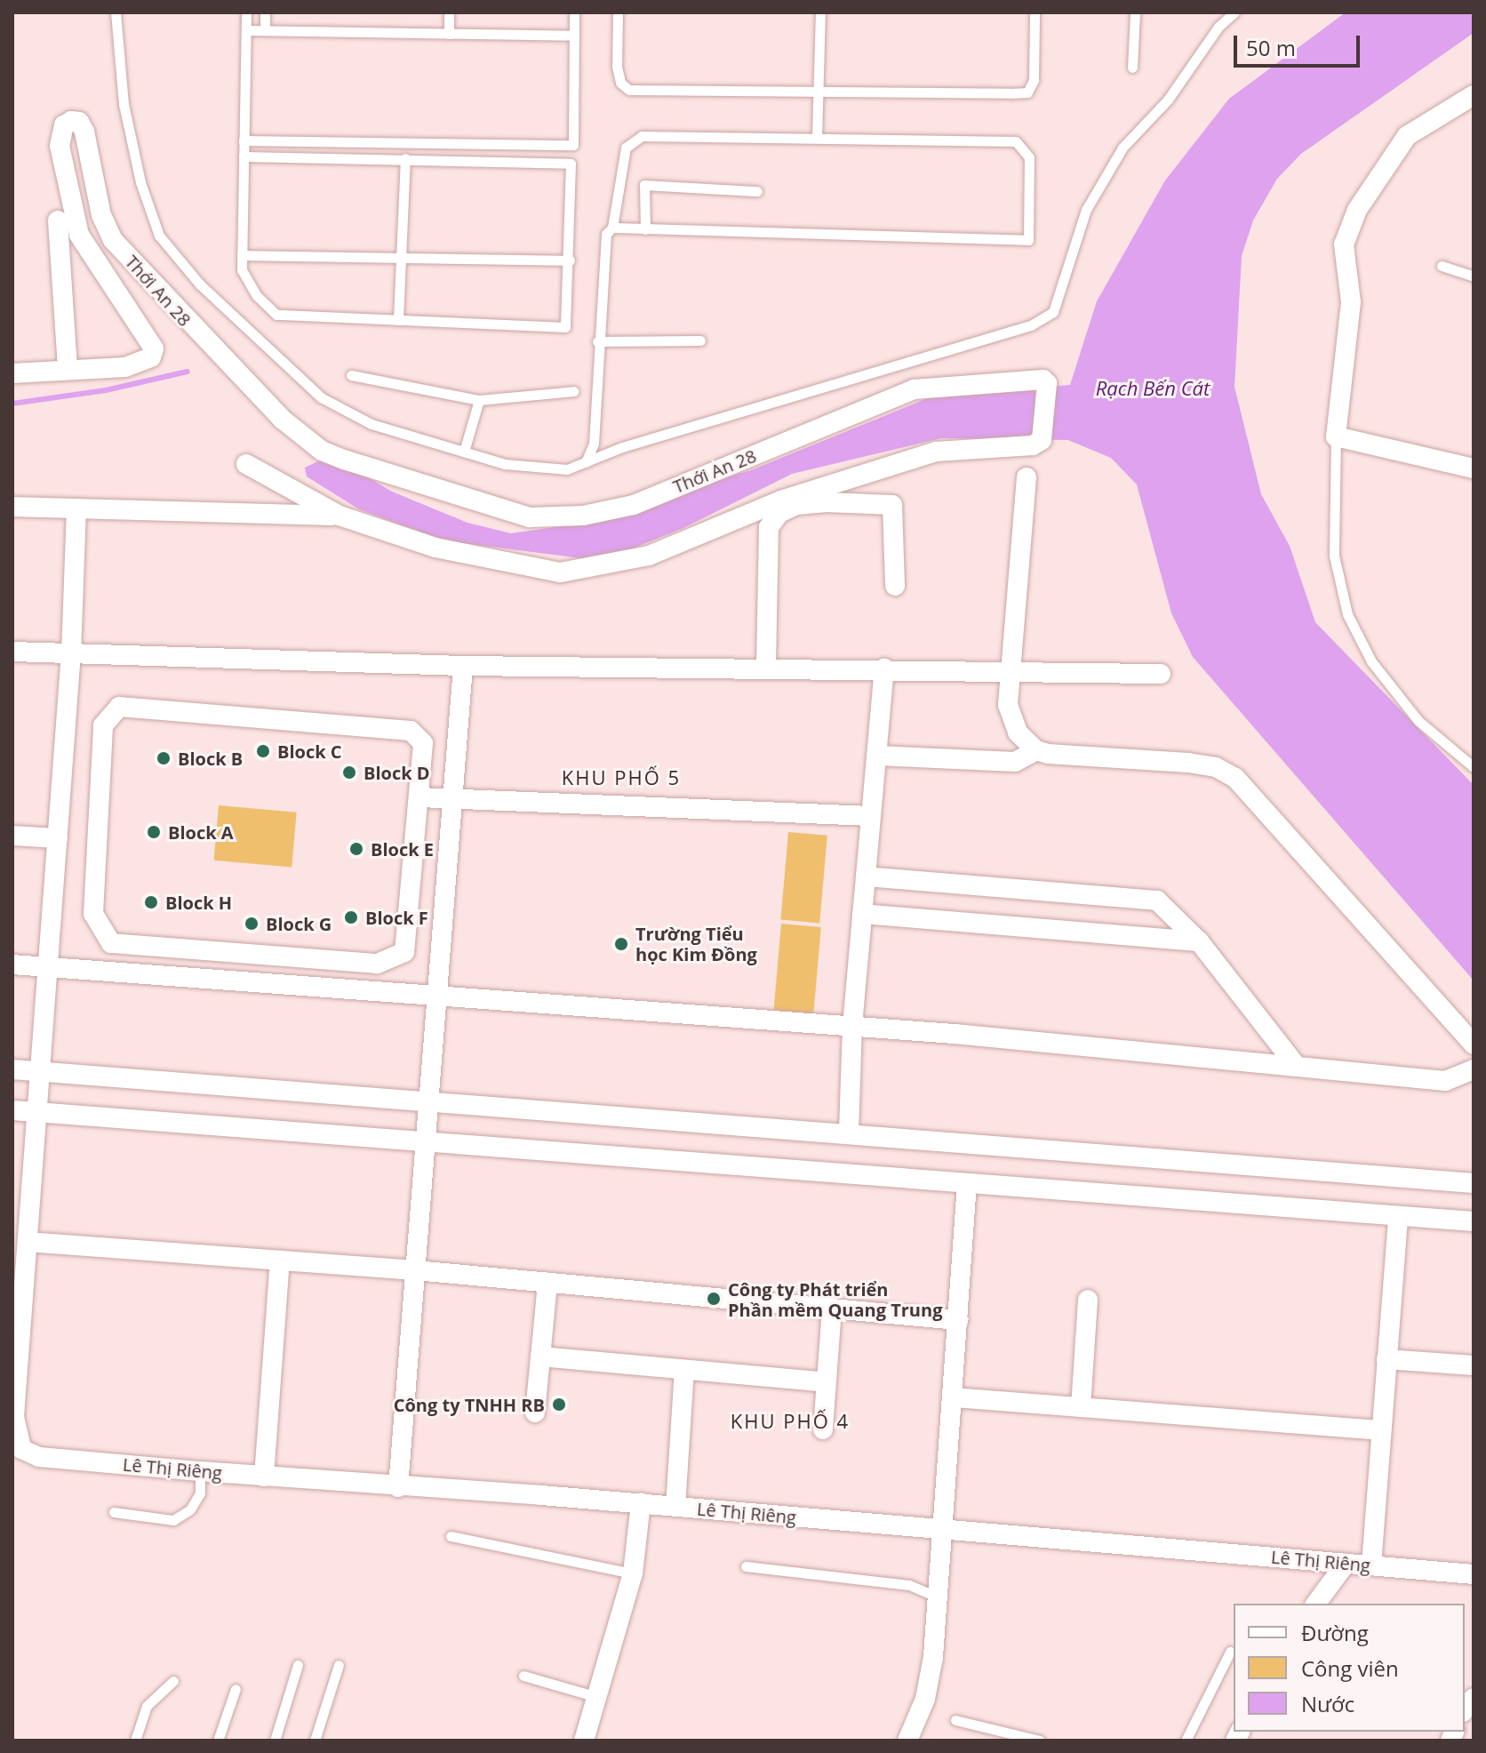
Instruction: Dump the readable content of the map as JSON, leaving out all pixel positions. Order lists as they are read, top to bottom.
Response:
{
  "streets": {
    "street": ["Thới An 28", "Lê Thị Riêng"]
  },
  "districts": ["KHU PHỐ 5", "KHU PHỐ 4"],
  "water": ["Rạch Bến Cát"],
  "places": [
    "Block C",
    "Block B",
    "Block D",
    "Block A",
    "Block E",
    "Block H",
    "Block F",
    "Block G",
    "Trường Tiểu học Kim Đồng",
    "Công ty Phát triển Phần mềm Quang Trung",
    "Công ty TNHH RB"
  ],
  "legend": ["Đường", "Công viên", "Nước"],
  "scale_bar": "50 m"
}
